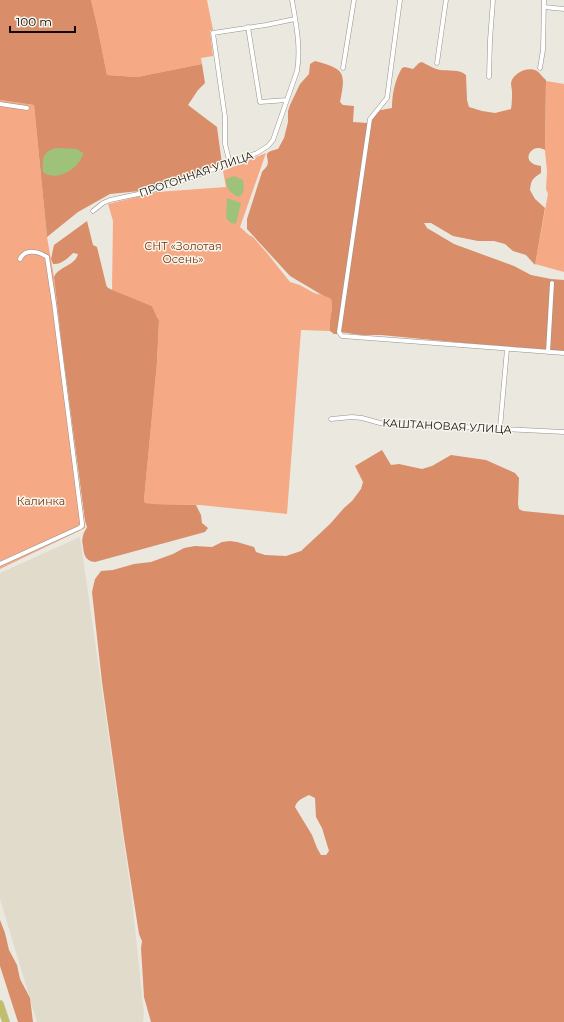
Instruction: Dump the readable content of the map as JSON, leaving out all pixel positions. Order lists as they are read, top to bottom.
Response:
{
  "streets": {
    "street": ["ПРОГОННАЯ УЛИЦА", "КАШТАНОВАЯ УЛИЦА"]
  },
  "parks": ["СНТ «Золотая Осень»", "Калинка"],
  "scale_bar": "100 m"
}
